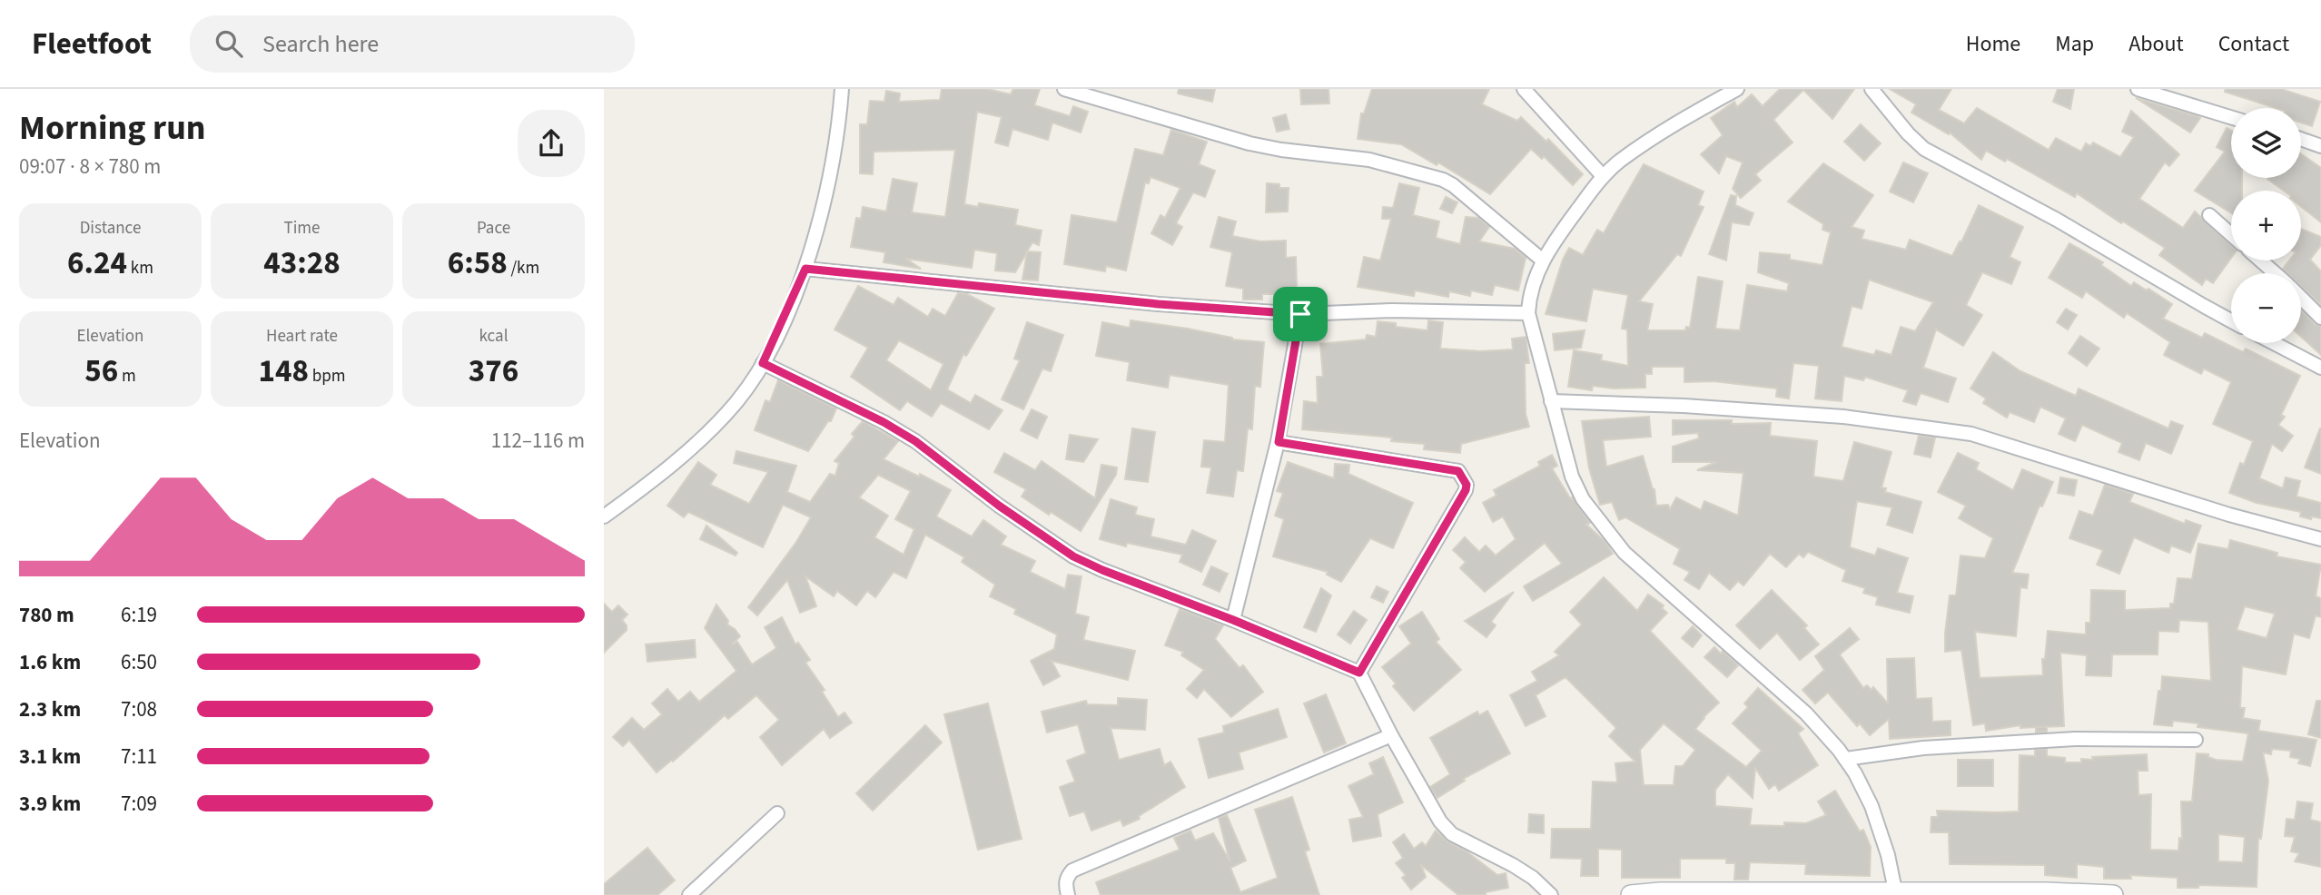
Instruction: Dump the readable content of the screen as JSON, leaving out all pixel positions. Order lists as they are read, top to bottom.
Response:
{
  "page": {
    "header": "Fleetfoot",
    "search": "Search here",
    "nav": [
      "Home",
      "Map",
      "About",
      "Contact"
    ],
    "heading": ["Morning run", "09:07 · 8 × 780 m"],
    "map_buttons": ["+", "−"],
    "stats": [
      ["Distance", "6.24 km"],
      ["Time", "43:28"],
      ["Pace", "6:58 /km"],
      ["Elevation", "56 m"],
      ["Heart rate", "148 bpm"],
      ["kcal", "376"]
    ],
    "chart": ["Elevation", "112–116 m"],
    "list": [
      {
        "name": "780 m",
        "note": "6:19"
      },
      {
        "name": "1.6 km",
        "note": "6:50"
      },
      {
        "name": "2.3 km",
        "note": "7:08"
      },
      {
        "name": "3.1 km",
        "note": "7:11"
      },
      {
        "name": "3.9 km",
        "note": "7:09"
      }
    ]
  }
}
